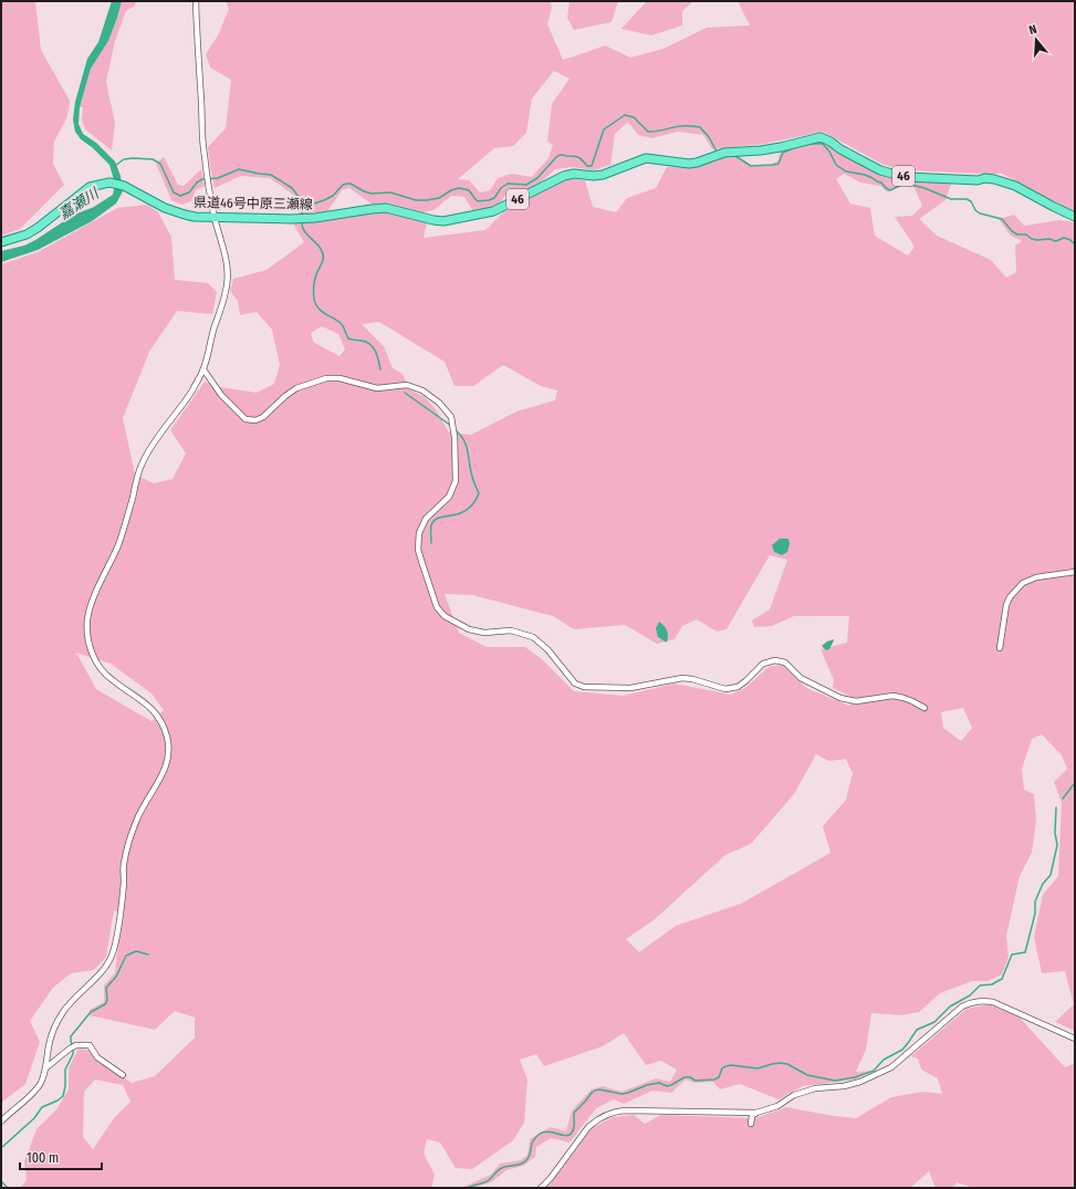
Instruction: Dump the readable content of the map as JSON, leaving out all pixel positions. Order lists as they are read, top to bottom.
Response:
{
  "streets": {
    "main road": ["46", "県道46号中原三瀬線"]
  },
  "water": ["嘉瀬川"],
  "scale_bar": "100 m",
  "north": "top"
}
